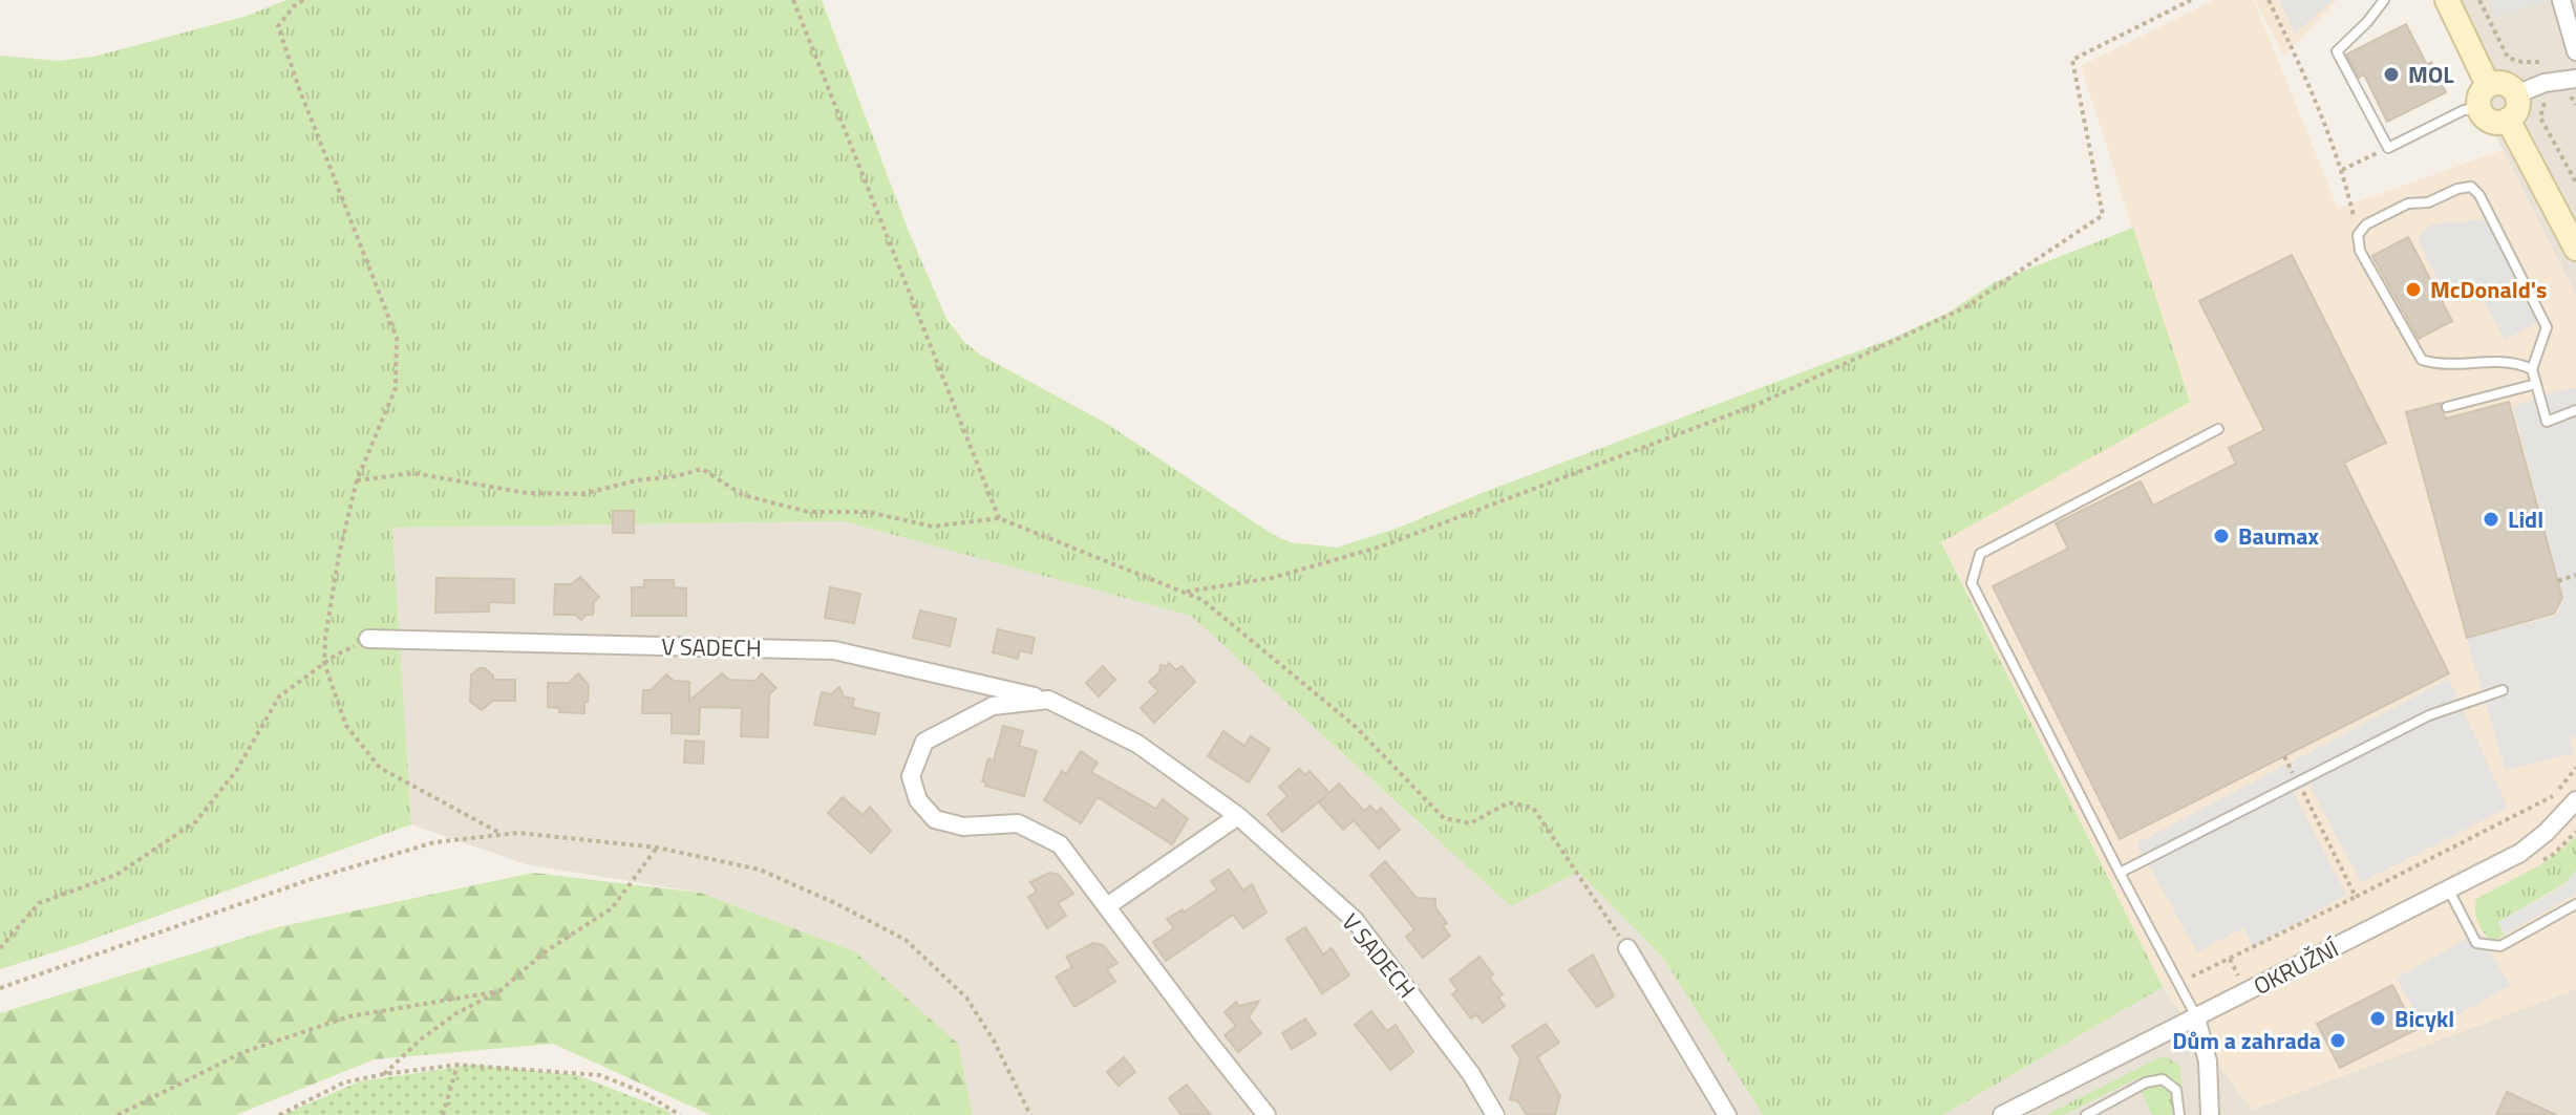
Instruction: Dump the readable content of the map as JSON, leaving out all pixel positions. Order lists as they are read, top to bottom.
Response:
{
  "streets": {
    "street": ["V SADECH", "OKRUŽNÍ"]
  },
  "places": [
    "MOL",
    "McDonald's",
    "Lidl",
    "Baumax",
    "Bicykl",
    "Dům a zahrada"
  ]
}
